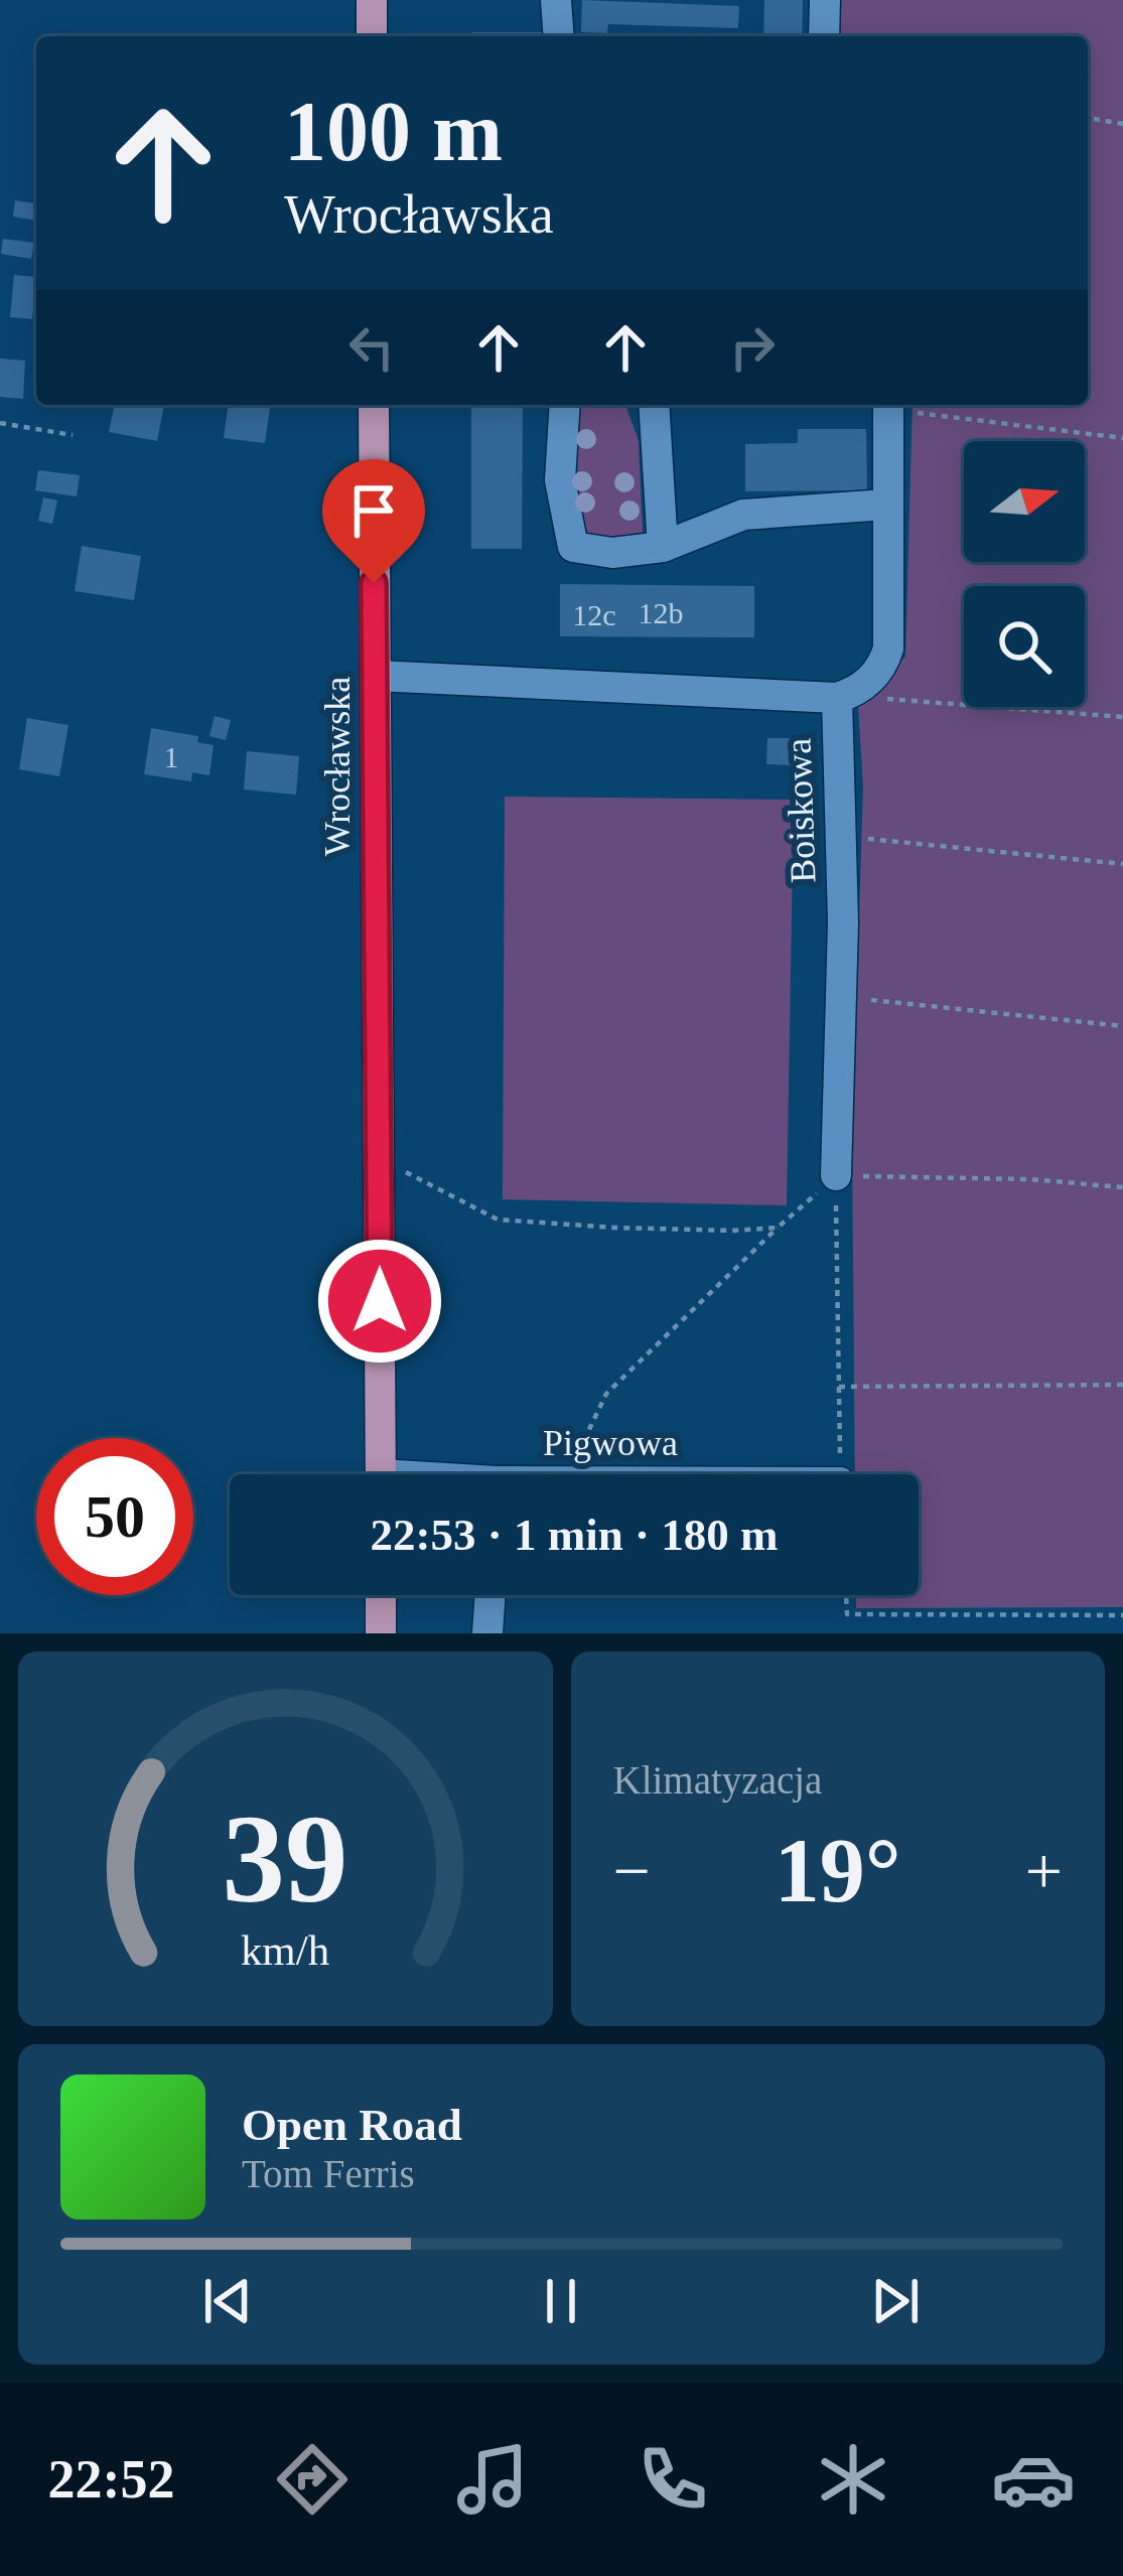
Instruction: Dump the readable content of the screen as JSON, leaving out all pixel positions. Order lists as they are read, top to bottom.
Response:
{
  "streets": {
    "main road": ["Wrocławska"],
    "street": ["Boiskowa"]
  },
  "house_numbers": ["12b", "12c", "1"],
  "north": "right",
  "page": {
    "turn": ["100 m", "Wrocławska"],
    "limit": "50",
    "trip": "22:53 · 1 min · 180 m",
    "tile": "Klimatyzacja",
    "heat": ["−", "19°", "+"],
    "song": ["Open Road", "Tom Ferris"],
    "tabs": "22:52",
    "gauge": ["39", "km/h"]
  }
}
